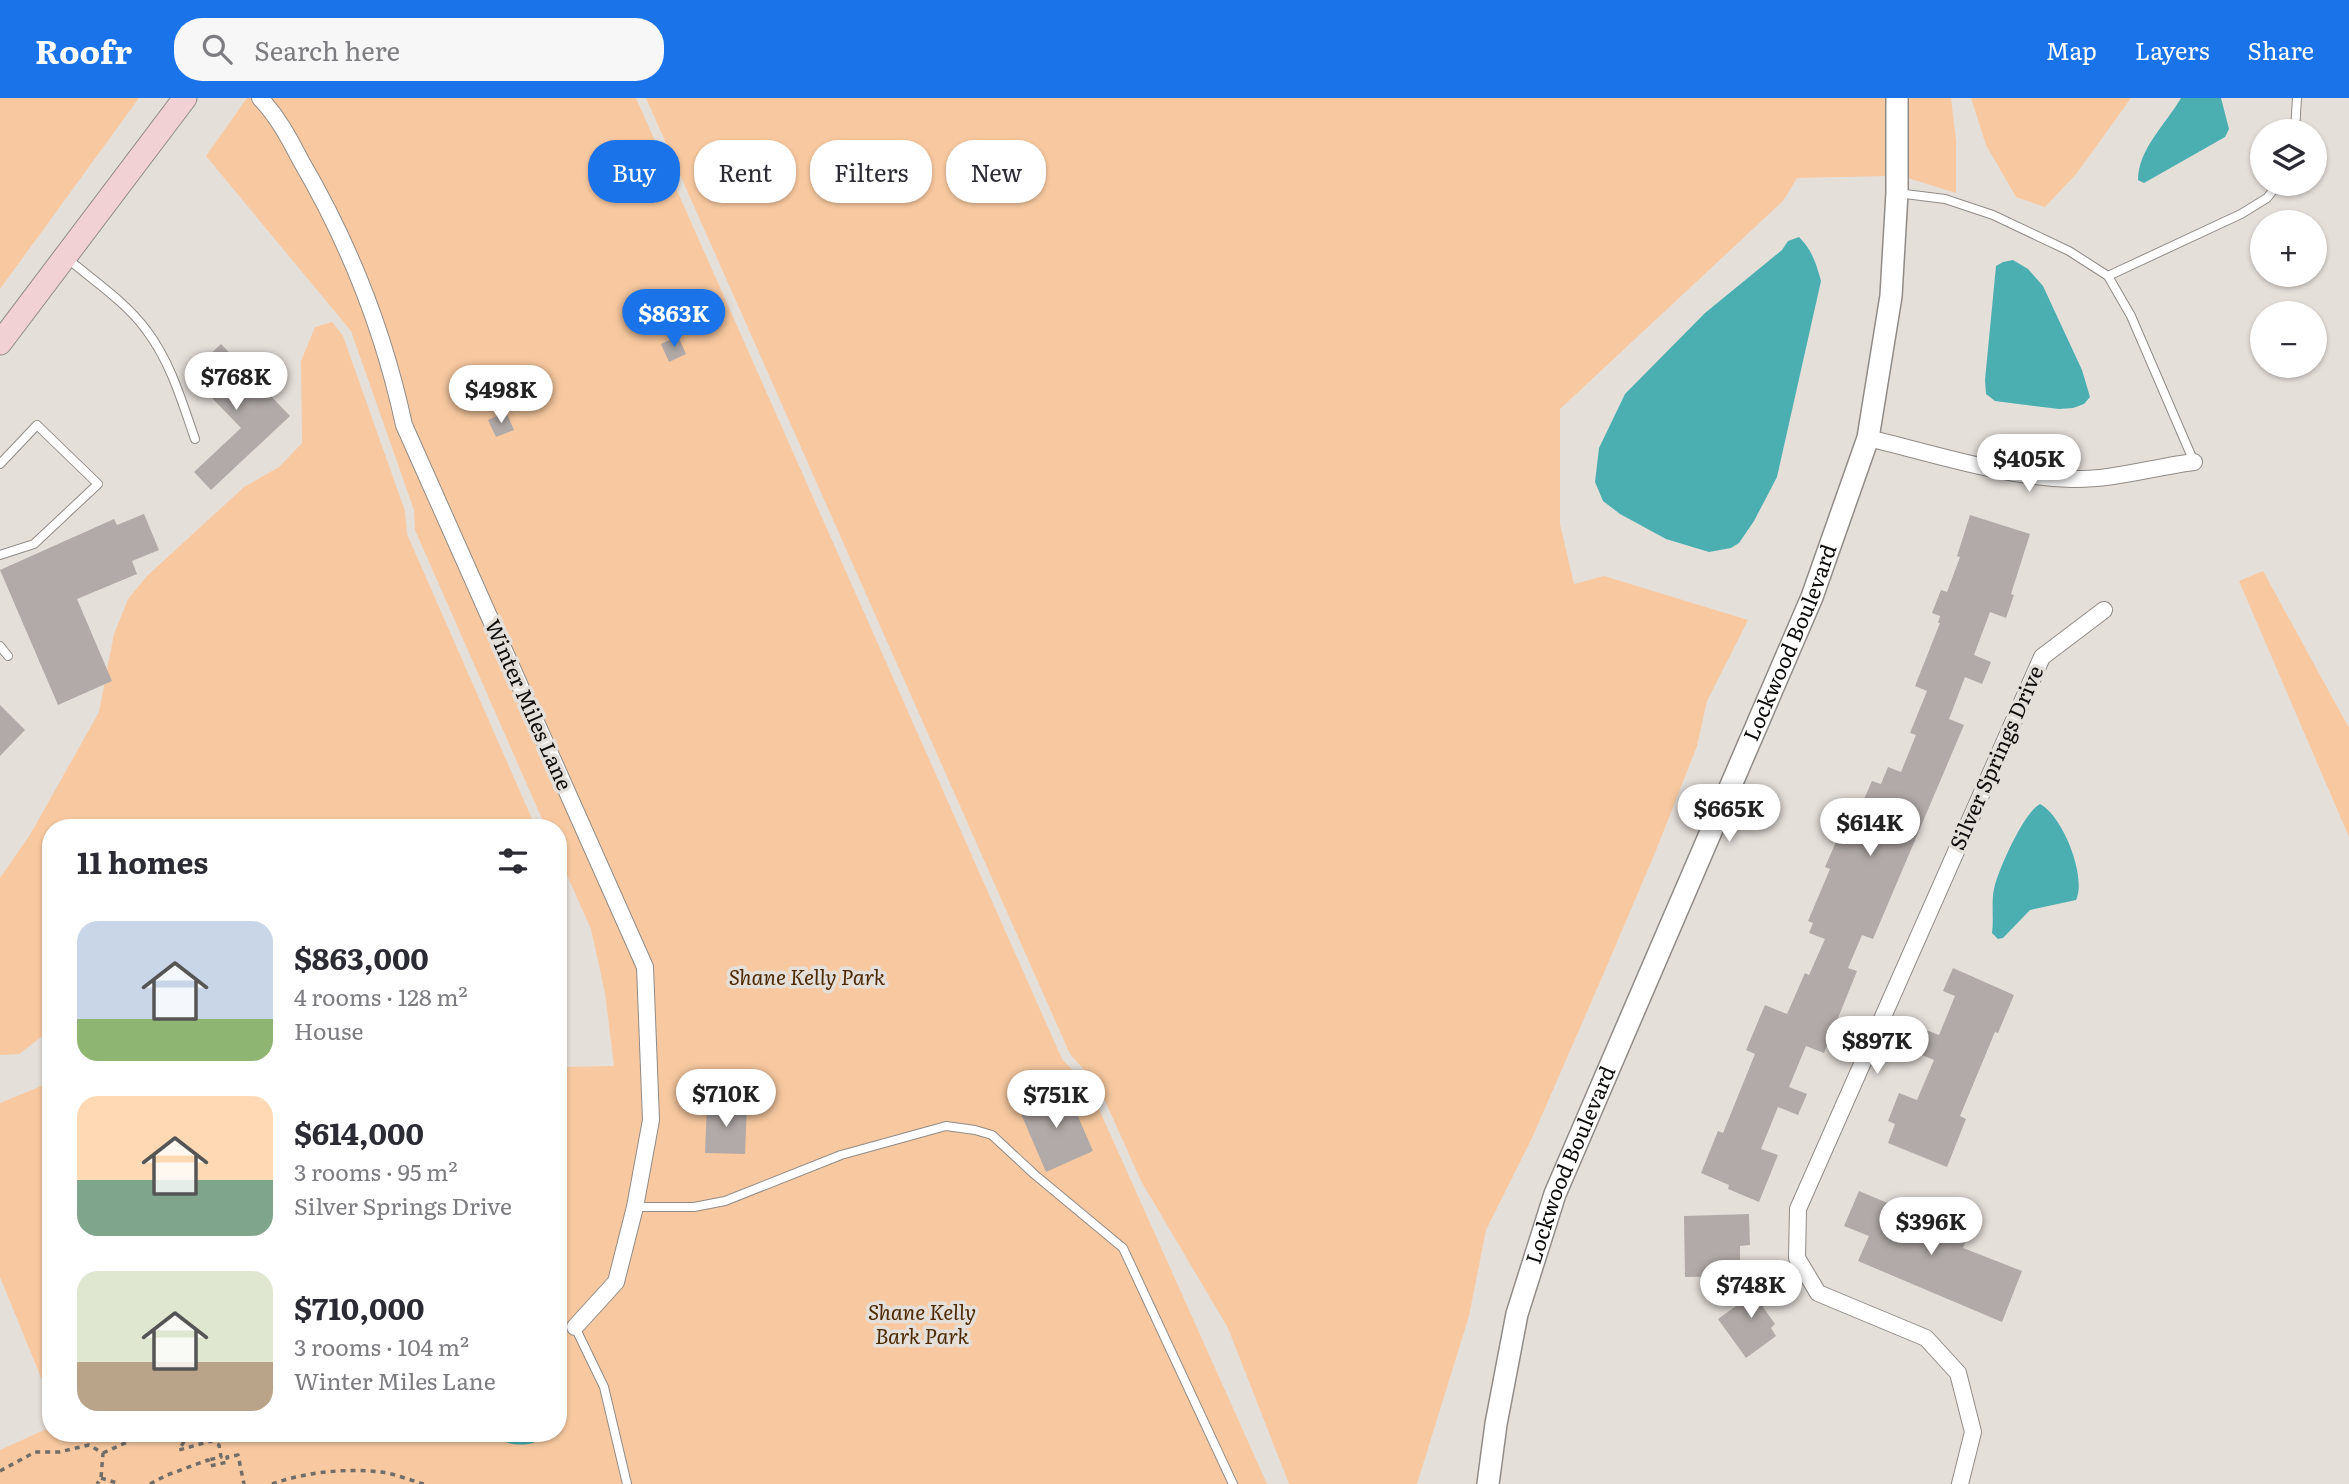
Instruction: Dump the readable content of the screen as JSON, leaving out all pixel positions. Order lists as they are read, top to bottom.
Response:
{
  "streets": {
    "street": ["Lockwood Boulevard", "Winter Miles Lane", "Silver Springs Drive"]
  },
  "parks": ["Shane Kelly Park", "Shane Kelly Bark Park"],
  "page": {
    "header": "Roofr",
    "search": "Search here",
    "nav": ["Map", "Layers", "Share"],
    "map_buttons": ["+", "−"],
    "chip": [
      "Buy",
      "Rent",
      "Filters",
      "New"
    ],
    "price": [
      "$863K",
      "$768K",
      "$498K",
      "$405K",
      "$665K",
      "$614K",
      "$897K",
      "$710K",
      "$751K",
      "$396K",
      "$748K"
    ],
    "heading": "11 homes",
    "list": [
      {
        "name": "$863,000",
        "note": "4 rooms · 128 m² · House"
      },
      {
        "name": "$614,000",
        "note": "3 rooms · 95 m² · Silver Springs Drive"
      },
      {
        "name": "$710,000",
        "note": "3 rooms · 104 m² · Winter Miles Lane"
      }
    ]
  }
}
